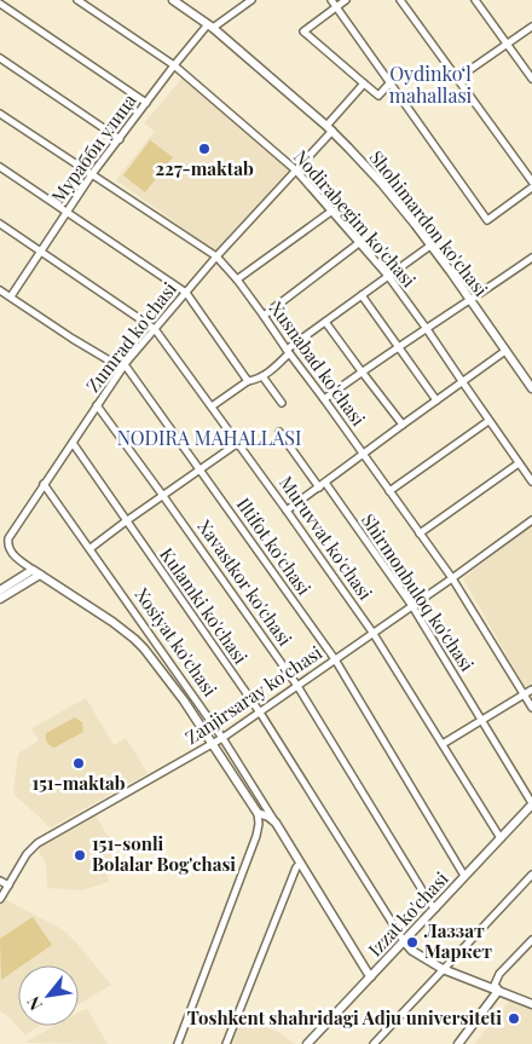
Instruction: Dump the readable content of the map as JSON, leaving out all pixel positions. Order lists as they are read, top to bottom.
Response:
{
  "streets": {
    "main road": ["Shohimardon ko'chasi", "Xosiyat ko'chasi", "Izzat ko'chasi"],
    "street": [
      "Мурабби улица",
      "Nodirabegim ko'chasi",
      "Zumrad ko'chasi",
      "Xusnabad ko'chasi",
      "Muruvvat ko'chasi",
      "Iltifot ko'chasi",
      "Xavastkor ko'chasi",
      "Shirmonbuloq ko'chasi",
      "Kulamki ko'chasi",
      "Zanjirsaray ko'chasi"
    ]
  },
  "crossings": [
    ["Мурабби улица", "Nodirabegim ko'chasi"],
    ["Мурабби улица", "Shohimardon ko'chasi"],
    ["Мурабби улица", "Xusnabad ko'chasi"],
    ["Мурабби улица", "Muruvvat ko'chasi"],
    ["Мурабби улица", "Iltifot ko'chasi"],
    ["Nodirabegim ko'chasi", "Zumrad ko'chasi"],
    ["Shohimardon ko'chasi", "Zumrad ko'chasi"],
    ["Zumrad ko'chasi", "Xusnabad ko'chasi"],
    ["Zumrad ko'chasi", "Muruvvat ko'chasi"],
    ["Zumrad ko'chasi", "Iltifot ko'chasi"],
    ["Zumrad ko'chasi", "Xavastkor ko'chasi"],
    ["Zumrad ko'chasi", "Kulamki ko'chasi"],
    ["Zumrad ko'chasi", "Xosiyat ko'chasi"],
    ["Xusnabad ko'chasi", "Zanjirsaray ko'chasi"],
    ["Muruvvat ko'chasi", "Zanjirsaray ko'chasi"],
    ["Muruvvat ko'chasi", "Izzat ko'chasi"],
    ["Iltifot ko'chasi", "Zanjirsaray ko'chasi"],
    ["Iltifot ko'chasi", "Izzat ko'chasi"],
    ["Xavastkor ko'chasi", "Zanjirsaray ko'chasi"],
    ["Xavastkor ko'chasi", "Izzat ko'chasi"],
    ["Shirmonbuloq ko'chasi", "Zanjirsaray ko'chasi"],
    ["Shirmonbuloq ko'chasi", "Izzat ko'chasi"],
    ["Kulamki ko'chasi", "Zanjirsaray ko'chasi"],
    ["Kulamki ko'chasi", "Izzat ko'chasi"],
    ["Xosiyat ko'chasi", "Zanjirsaray ko'chasi"],
    ["Xosiyat ko'chasi", "Izzat ko'chasi"]
  ],
  "districts": ["Oydinkoʻl mahallasi", "NODIRA MAHALLASI"],
  "places": [
    "227-maktab",
    "151-maktab",
    "151-sonli Bolalar Bog'chasi",
    "Лаззат Маркет",
    "Toshkent shahridagi Adju universiteti"
  ],
  "north": "bottom left"
}
